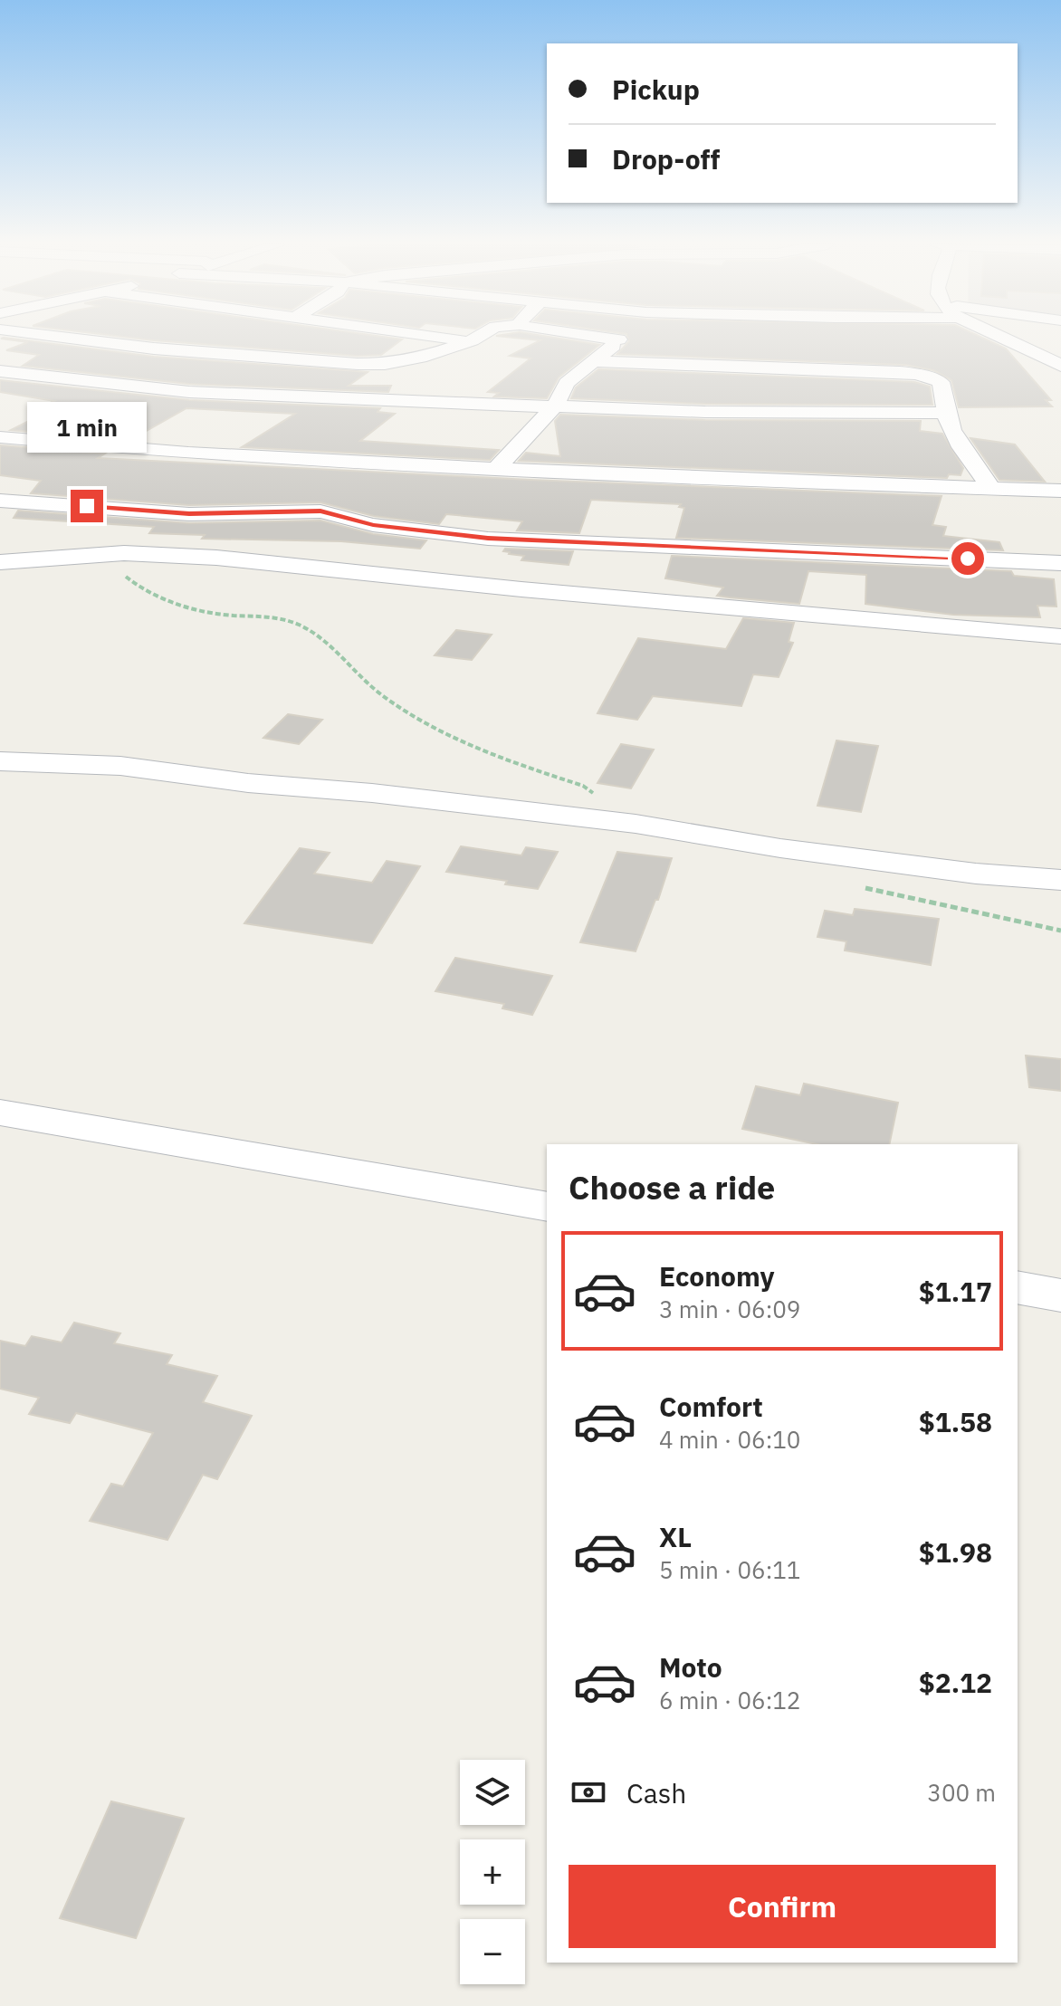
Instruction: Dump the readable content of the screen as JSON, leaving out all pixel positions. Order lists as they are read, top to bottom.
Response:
{
  "page": {
    "banner": ["Pickup", "Drop-off"],
    "bubble": "1 min",
    "heading": "Choose a ride",
    "list": [
      {
        "name": "Economy",
        "note": "3 min · 06:09",
        "value": "$1.17"
      },
      {
        "name": "Comfort",
        "note": "4 min · 06:10",
        "value": "$1.58"
      },
      {
        "name": "XL",
        "note": "5 min · 06:11",
        "value": "$1.98"
      },
      {
        "name": "Moto",
        "note": "6 min · 06:12",
        "value": "$2.12"
      }
    ],
    "pay": ["Cash", "300 m"],
    "map_buttons": ["+", "−"],
    "buttons": "Confirm"
  }
}
